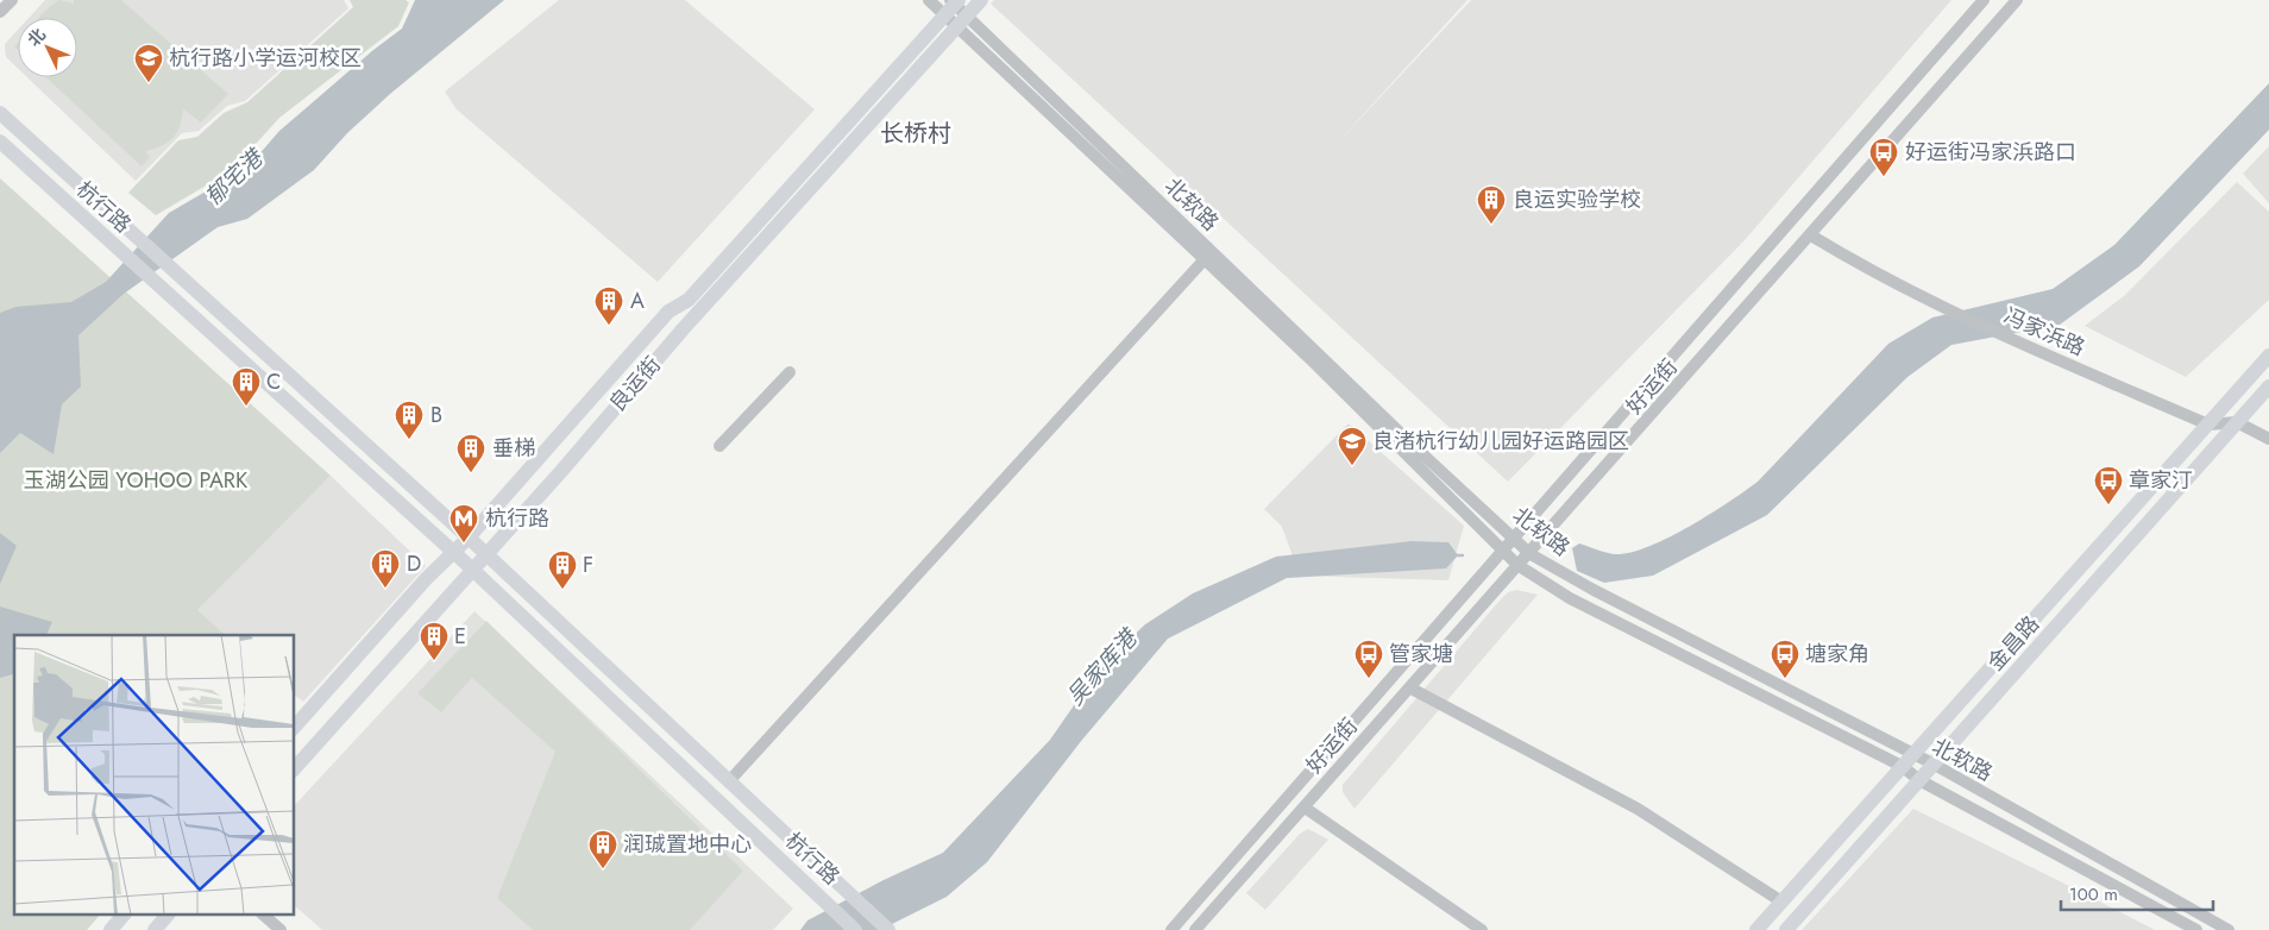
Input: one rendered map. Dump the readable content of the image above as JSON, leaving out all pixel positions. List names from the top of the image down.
{
  "streets": {
    "main road": ["杭行路", "良运街", "金昌路"],
    "street": ["北软路", "冯家浜路", "好运街"]
  },
  "crossings": [
    ["北软路", "良运街"],
    ["北软路", "好运街"],
    ["北软路", "金昌路"],
    ["杭行路", "良运街"],
    ["冯家浜路", "好运街"],
    ["冯家浜路", "金昌路"]
  ],
  "districts": ["长桥村"],
  "water": ["郁宅港", "吴家库港"],
  "parks": ["玉湖公园 YOHOO PARK"],
  "places": {
    "school or university": ["杭行路小学运河校区", "良渚杭行幼儿园好运路园区"],
    "bus stop": [
      "好运街冯家浜路口",
      "章家汀",
      "管家塘",
      "塘家角"
    ],
    "building": [
      "良运实验学校",
      "A",
      "C",
      "B",
      "垂梯",
      "D",
      "F",
      "E",
      "润珹置地中心"
    ],
    "metro station": ["杭行路"]
  },
  "scale_bar": "100 m",
  "north": "top left"
}
